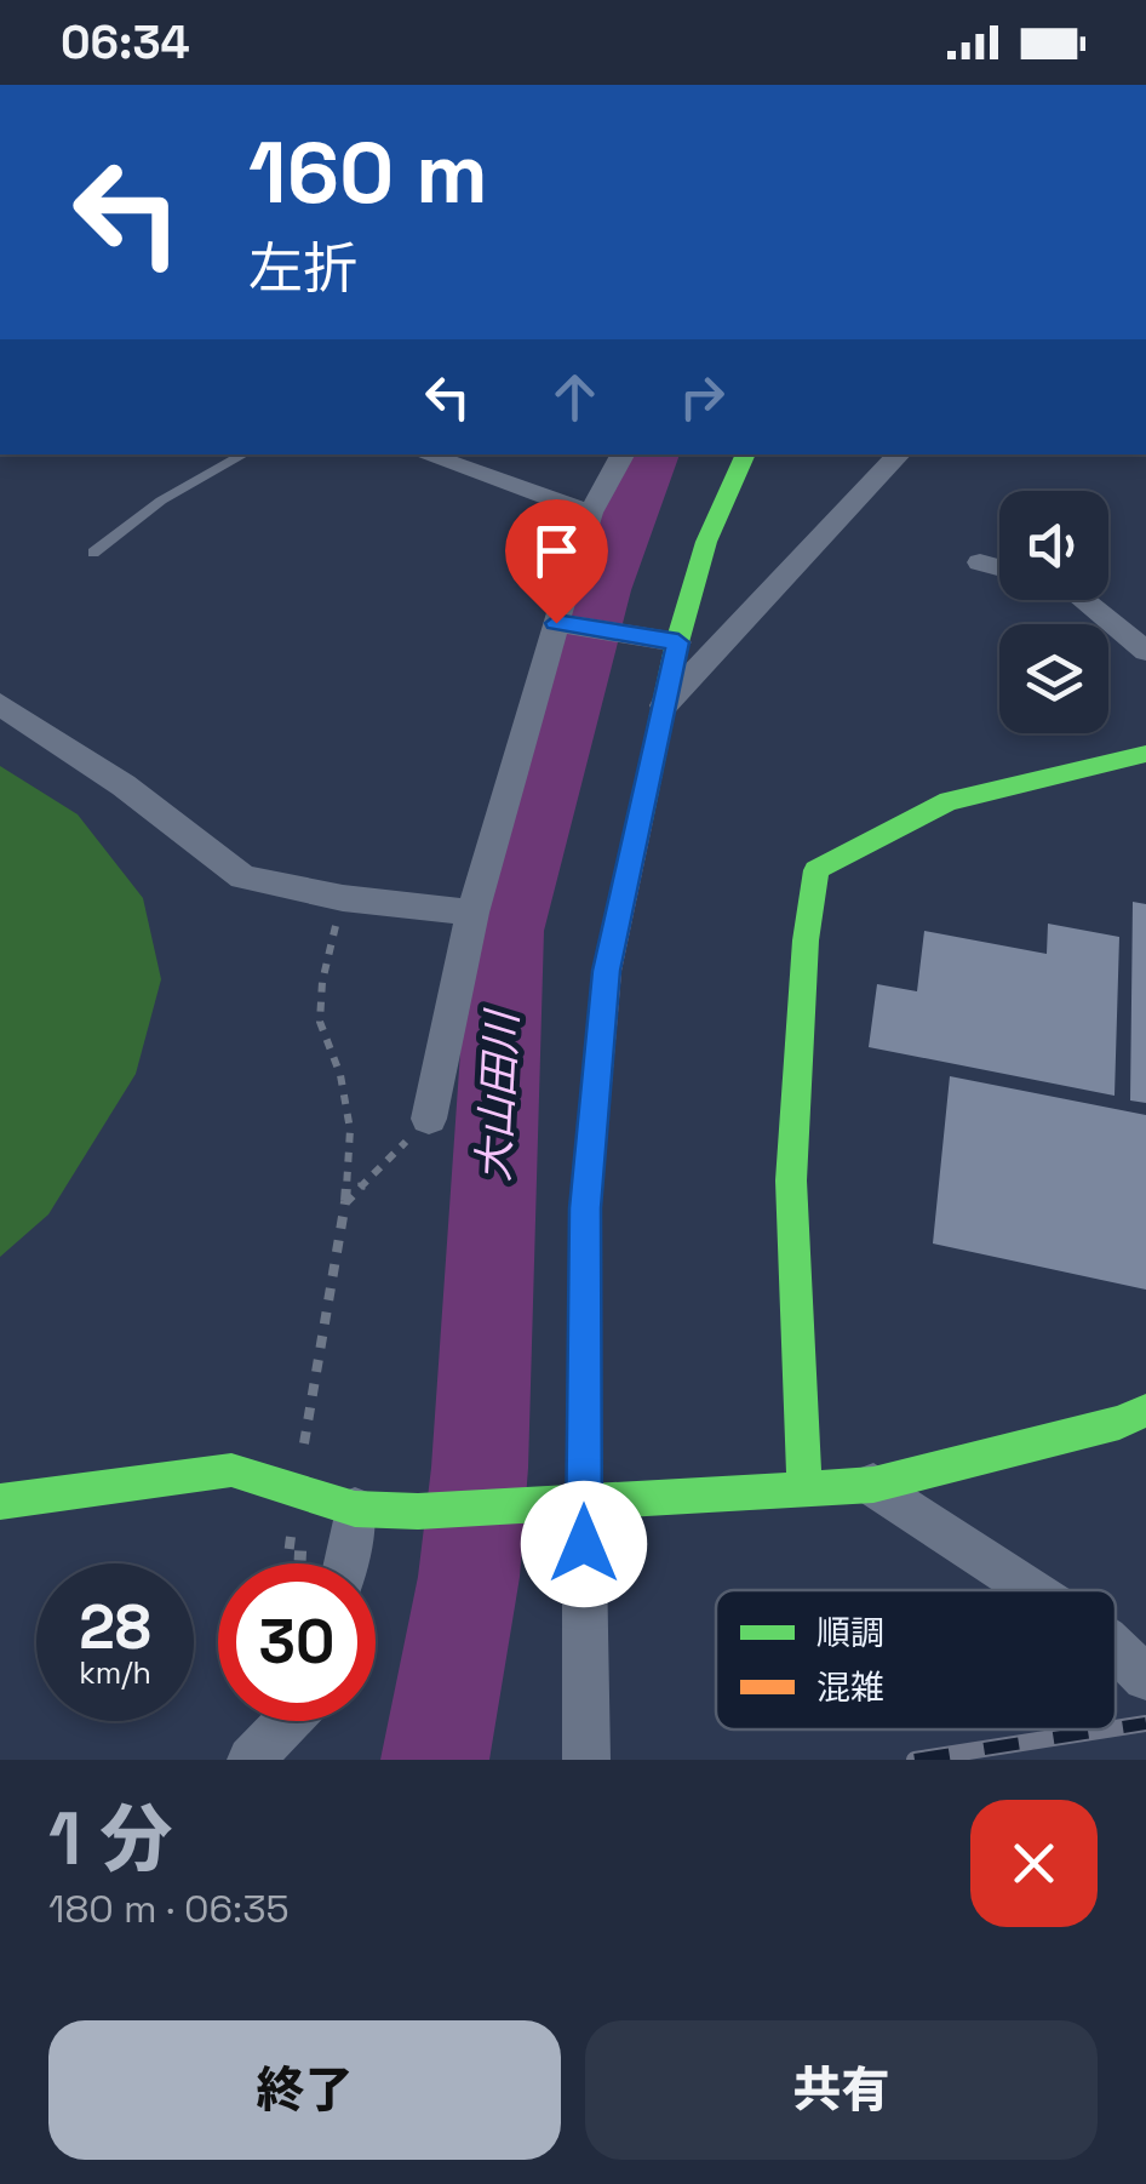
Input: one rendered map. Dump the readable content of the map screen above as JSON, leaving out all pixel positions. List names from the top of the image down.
{
  "water": ["大山田川"],
  "legend": ["順調", "混雑"],
  "page": {
    "status": "06:34",
    "turn": ["160 m", "左折"],
    "speed": "28 km/h",
    "limit": "30",
    "heading": ["1 分", "180 m · 06:35"],
    "buttons": ["終了", "共有"]
  }
}
